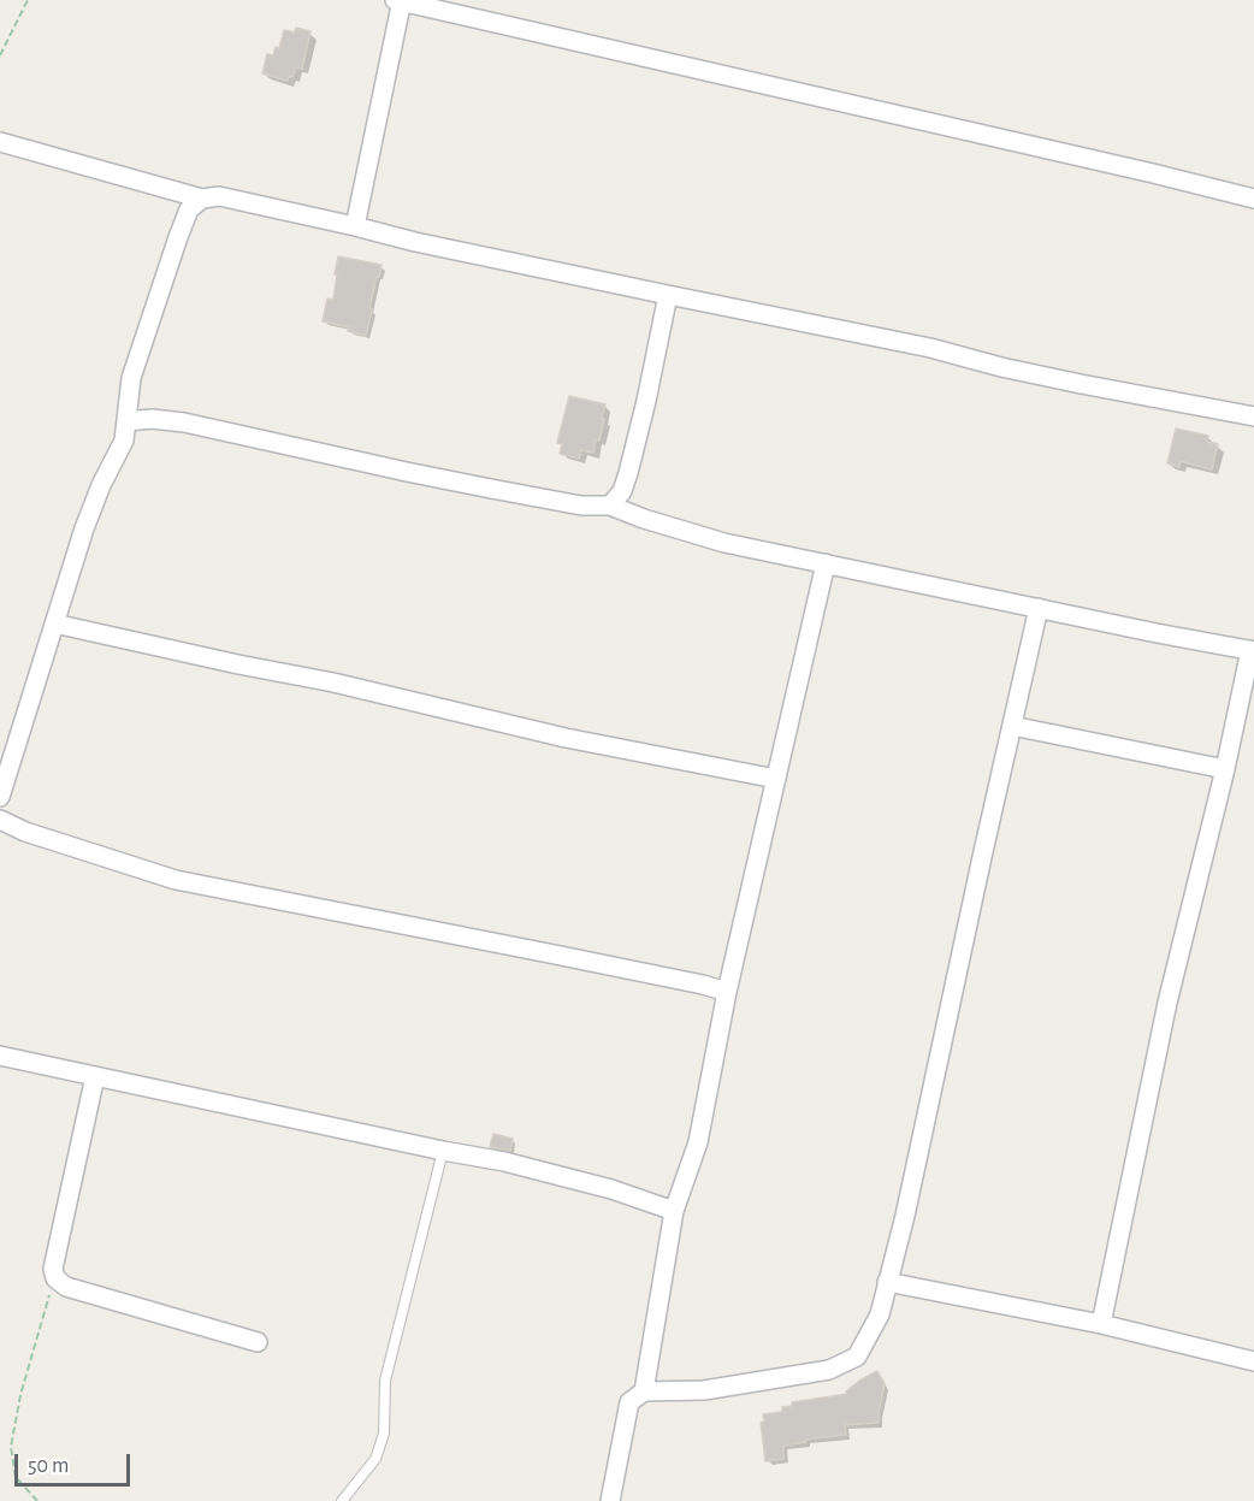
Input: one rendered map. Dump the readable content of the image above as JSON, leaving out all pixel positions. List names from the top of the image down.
{
  "scale_bar": "50 m"
}
